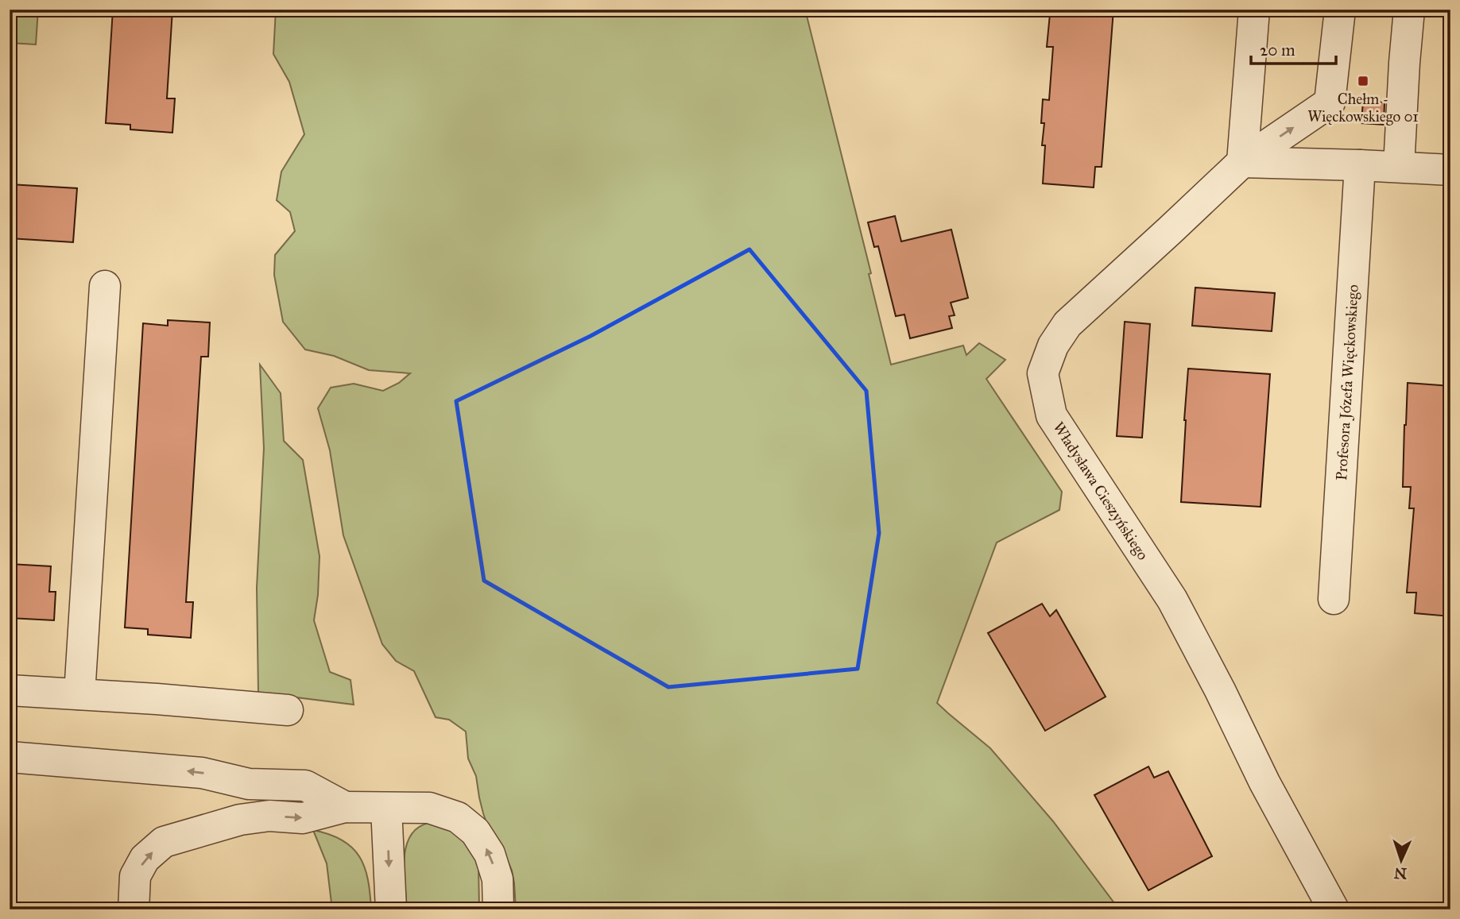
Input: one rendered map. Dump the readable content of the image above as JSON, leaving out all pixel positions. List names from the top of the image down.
{
  "streets": {
    "street": ["Profesora Józefa Więckowskiego", "Władysława Cieszyńskiego"]
  },
  "places": {
    "transit": ["Chełm - Więckowskiego 01"]
  },
  "scale_bar": "20 m",
  "north": "bottom"
}
